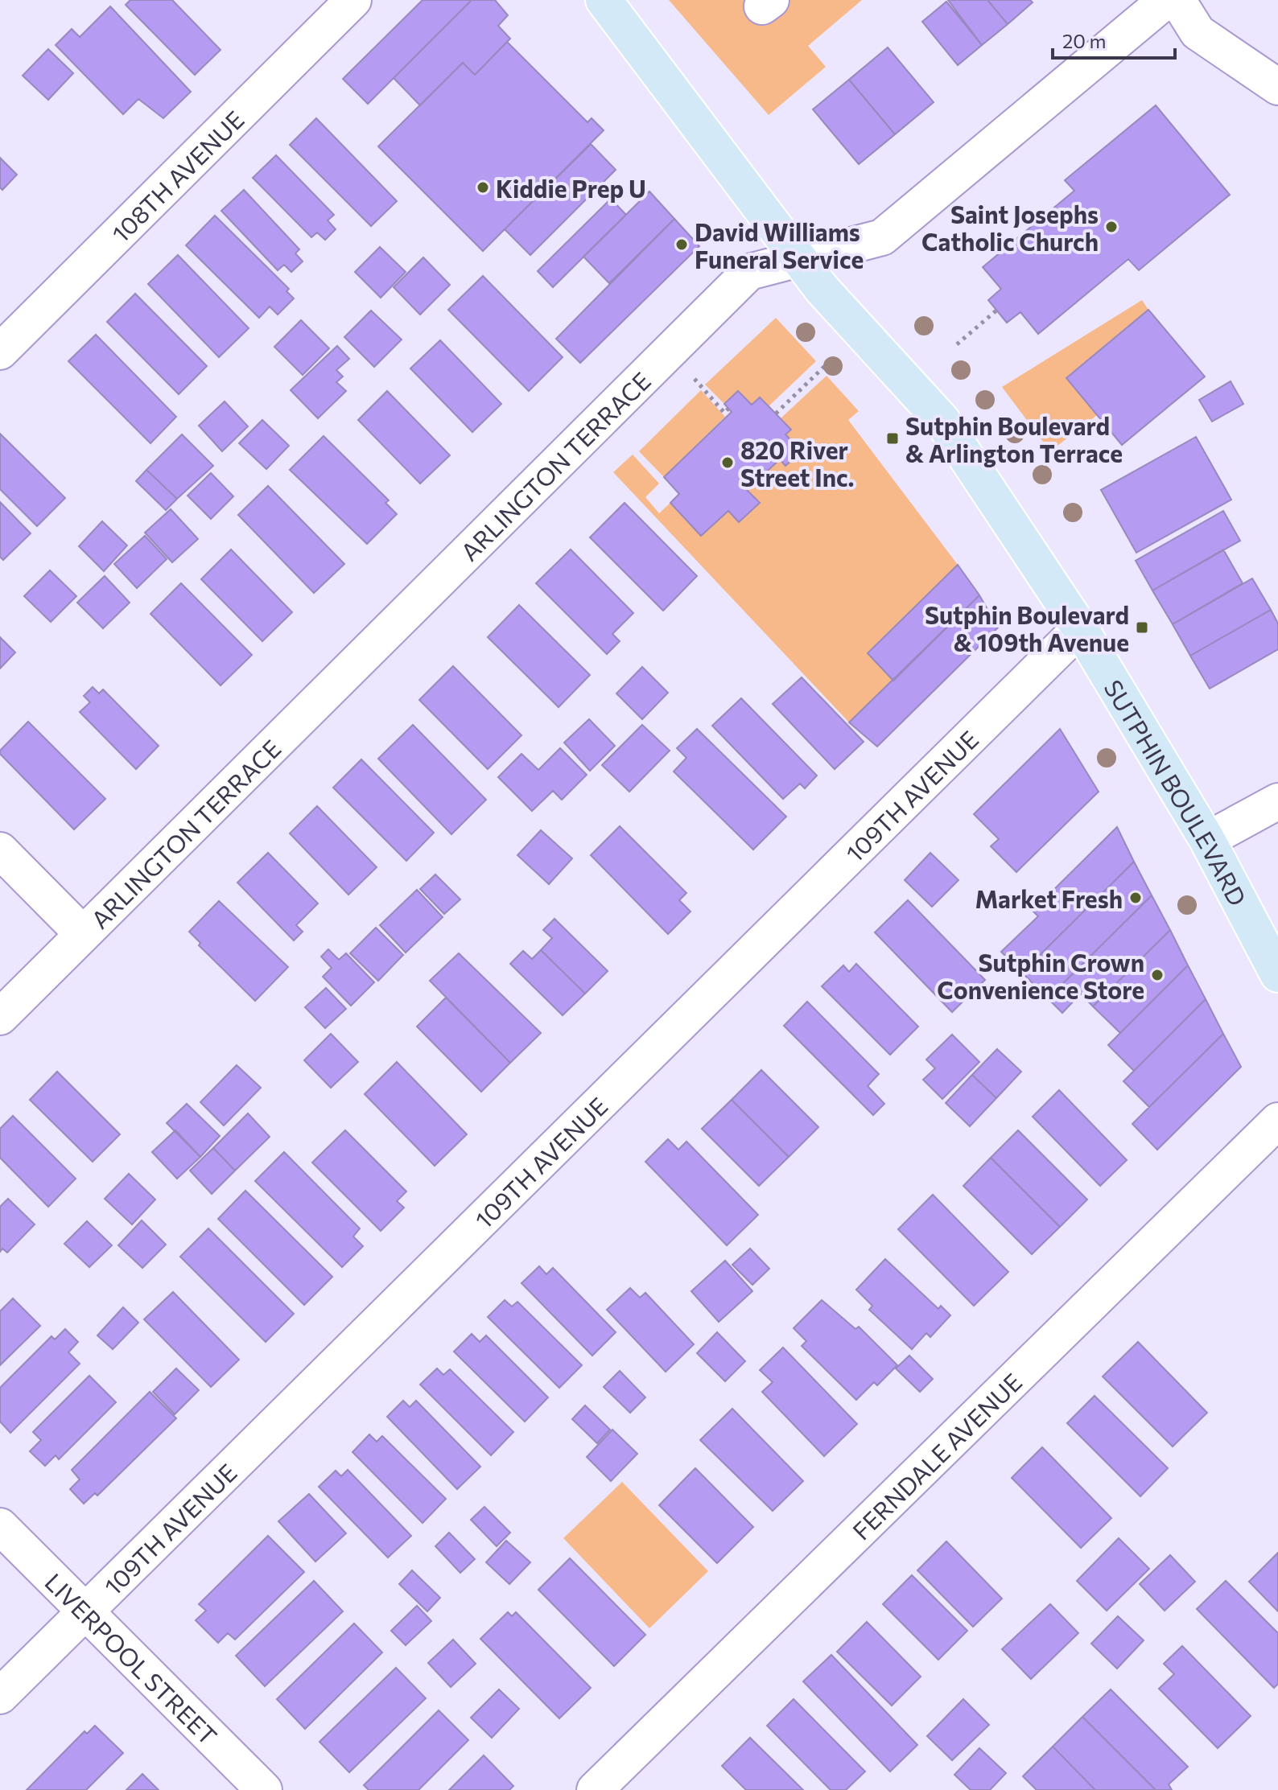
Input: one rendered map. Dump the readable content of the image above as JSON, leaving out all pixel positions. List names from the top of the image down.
{
  "streets": {
    "main road": ["SUTPHIN BOULEVARD"],
    "street": [
      "108TH AVENUE",
      "ARLINGTON TERRACE",
      "109TH AVENUE",
      "FERNDALE AVENUE",
      "LIVERPOOL STREET"
    ]
  },
  "crossings": [
    ["ARLINGTON TERRACE", "SUTPHIN BOULEVARD"],
    ["SUTPHIN BOULEVARD", "109TH AVENUE"],
    ["109TH AVENUE", "LIVERPOOL STREET"]
  ],
  "places": {
    "other": [
      "Kiddie Prep U",
      "Saint Josephs Catholic Church",
      "David Williams Funeral Service",
      "820 River Street Inc.",
      "Market Fresh",
      "Sutphin Crown Convenience Store"
    ],
    "transit": ["Sutphin Boulevard & Arlington Terrace", "Sutphin Boulevard & 109th Avenue"]
  },
  "scale_bar": "20 m"
}
